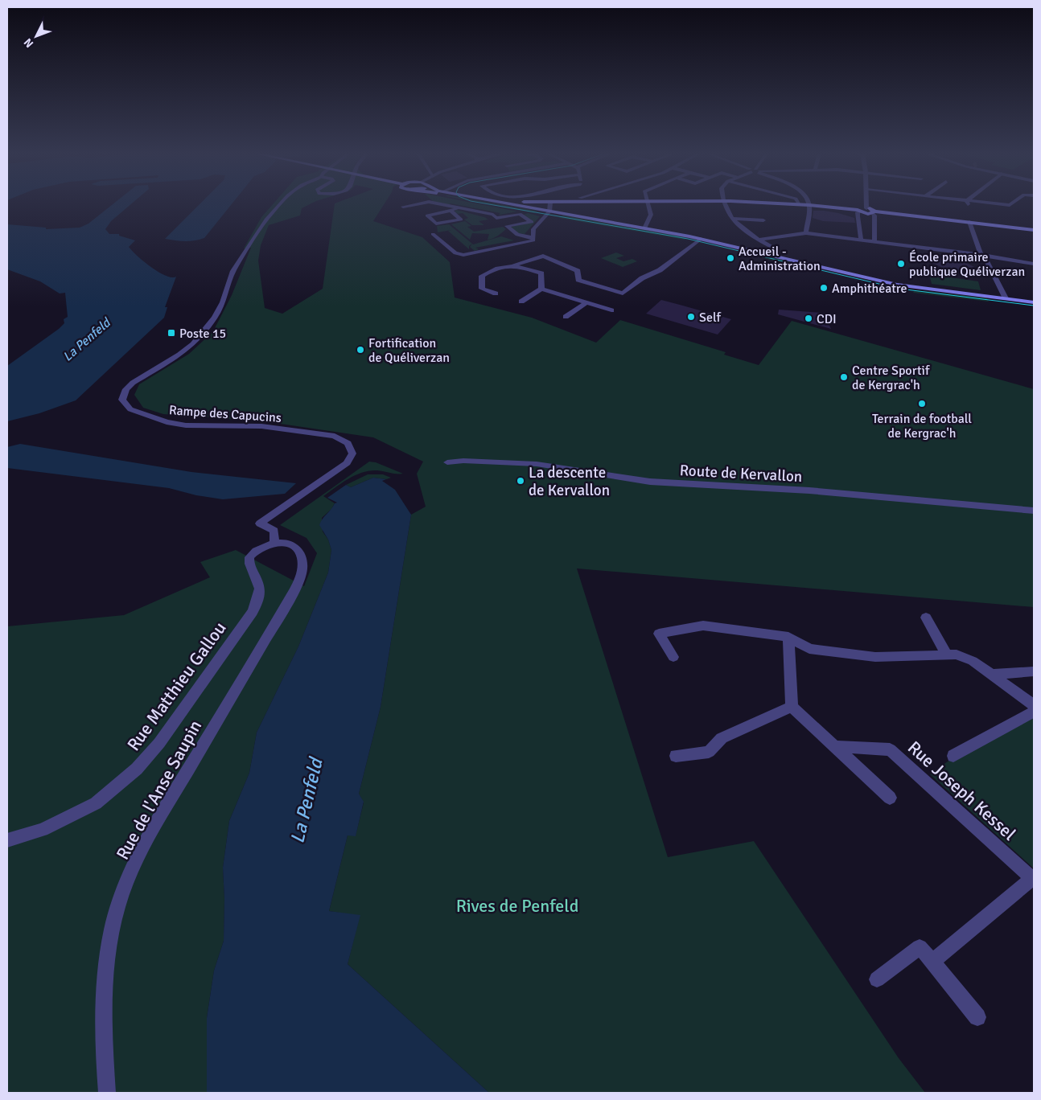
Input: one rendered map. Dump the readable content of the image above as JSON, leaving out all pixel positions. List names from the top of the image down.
{
  "streets": {
    "street": [
      "Rampe des Capucins",
      "Route de Kervallon",
      "Rue Matthieu Gallou",
      "Rue de l'Anse Saupin",
      "Rue Joseph Kessel"
    ]
  },
  "crossings": [
    ["Rampe des Capucins", "Rue Matthieu Gallou"],
    ["Rampe des Capucins", "Rue de l'Anse Saupin"],
    ["Rue Matthieu Gallou", "Rue de l'Anse Saupin"]
  ],
  "water": ["La Penfeld"],
  "parks": ["Rives de Penfeld"],
  "places": {
    "other": [
      "Accueil - Administration",
      "École primaire publique Quéliverzan",
      "Amphithéatre",
      "Self",
      "CDI",
      "Fortification de Quéliverzan",
      "Centre Sportif de Kergrac'h",
      "Terrain de football de Kergrac'h",
      "La descente de Kervallon"
    ],
    "transit": ["Poste 15"]
  },
  "north": "bottom left"
}
